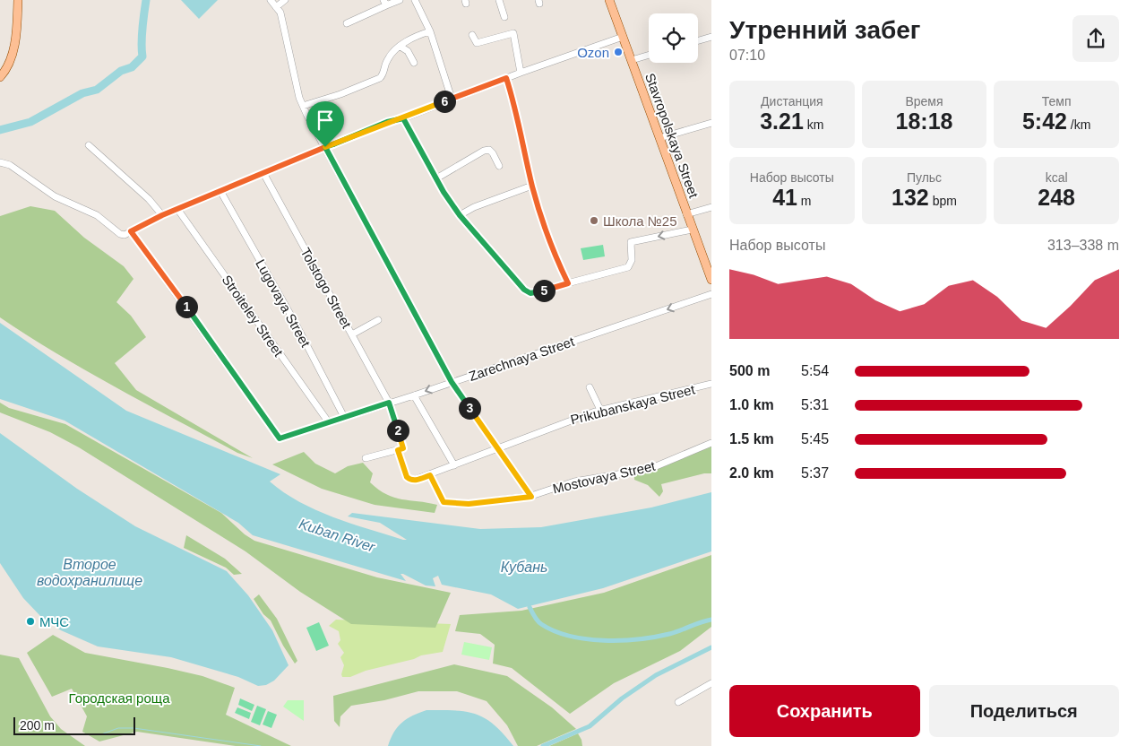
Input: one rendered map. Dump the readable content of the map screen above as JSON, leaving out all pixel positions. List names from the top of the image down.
{
  "streets": {
    "main road": ["Stavropolskaya Street"],
    "street": [
      "Tolstogo Street",
      "Lugovaya Street",
      "Stroiteley Street",
      "Zarechnaya Street",
      "Prikubanskaya Street",
      "Mostovaya Street"
    ]
  },
  "crossings": [
    ["Tolstogo Street", "Zarechnaya Street"],
    ["Tolstogo Street", "Prikubanskaya Street"],
    ["Lugovaya Street", "Zarechnaya Street"],
    ["Stroiteley Street", "Zarechnaya Street"],
    ["Prikubanskaya Street", "Mostovaya Street"]
  ],
  "one_way": ["Zarechnaya Street"],
  "water": ["Kuban River", "Второе водохранилище", "Кубань"],
  "parks": ["Городская роща"],
  "places": ["Ozon", "Школа №25", "МЧС"],
  "scale_bar": "200 m",
  "page": {
    "heading": ["Утренний забег", "07:10"],
    "stats": [
      ["Дистанция", "3.21 km"],
      ["Время", "18:18"],
      ["Темп", "5:42 /km"],
      ["Набор высоты", "41 m"],
      ["Пульс", "132 bpm"],
      ["kcal", "248"]
    ],
    "pins": [
      "6",
      "5",
      "1",
      "3",
      "2"
    ],
    "chart": ["Набор высоты", "313–338 m"],
    "list": [
      {
        "name": "500 m",
        "note": "5:54"
      },
      {
        "name": "1.0 km",
        "note": "5:31"
      },
      {
        "name": "1.5 km",
        "note": "5:45"
      },
      {
        "name": "2.0 km",
        "note": "5:37"
      }
    ],
    "buttons": ["Сохранить", "Поделиться"],
    "scale": "200 m"
  }
}
